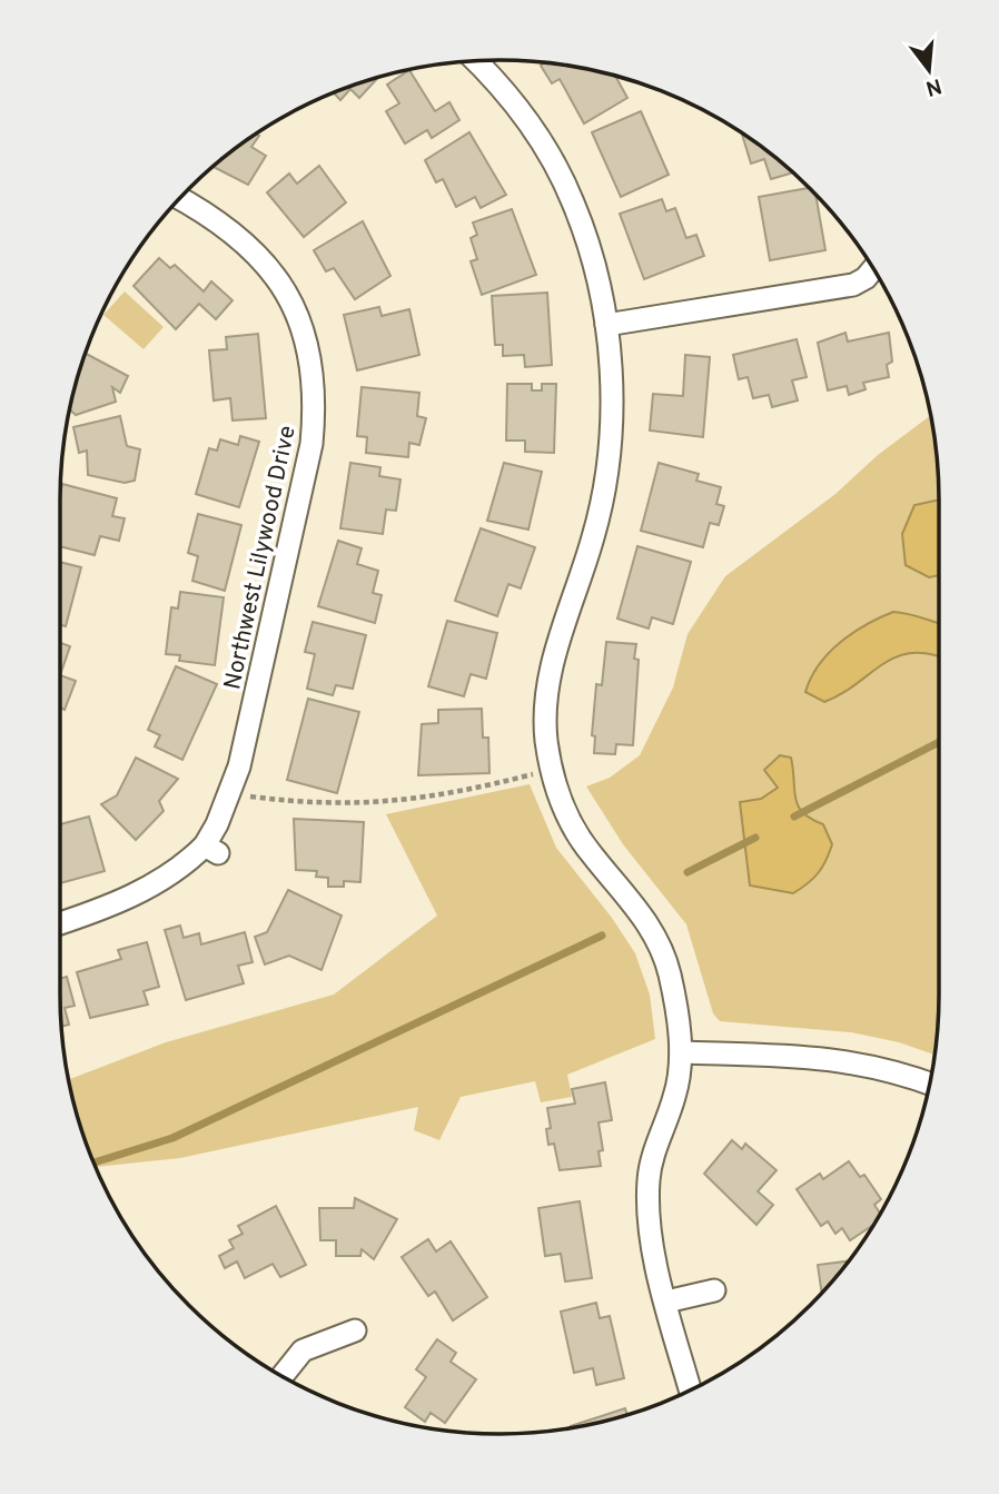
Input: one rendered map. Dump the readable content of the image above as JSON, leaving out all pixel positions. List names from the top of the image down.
{
  "streets": {
    "street": ["Northwest Lilywood Drive"]
  },
  "north": "bottom"
}
